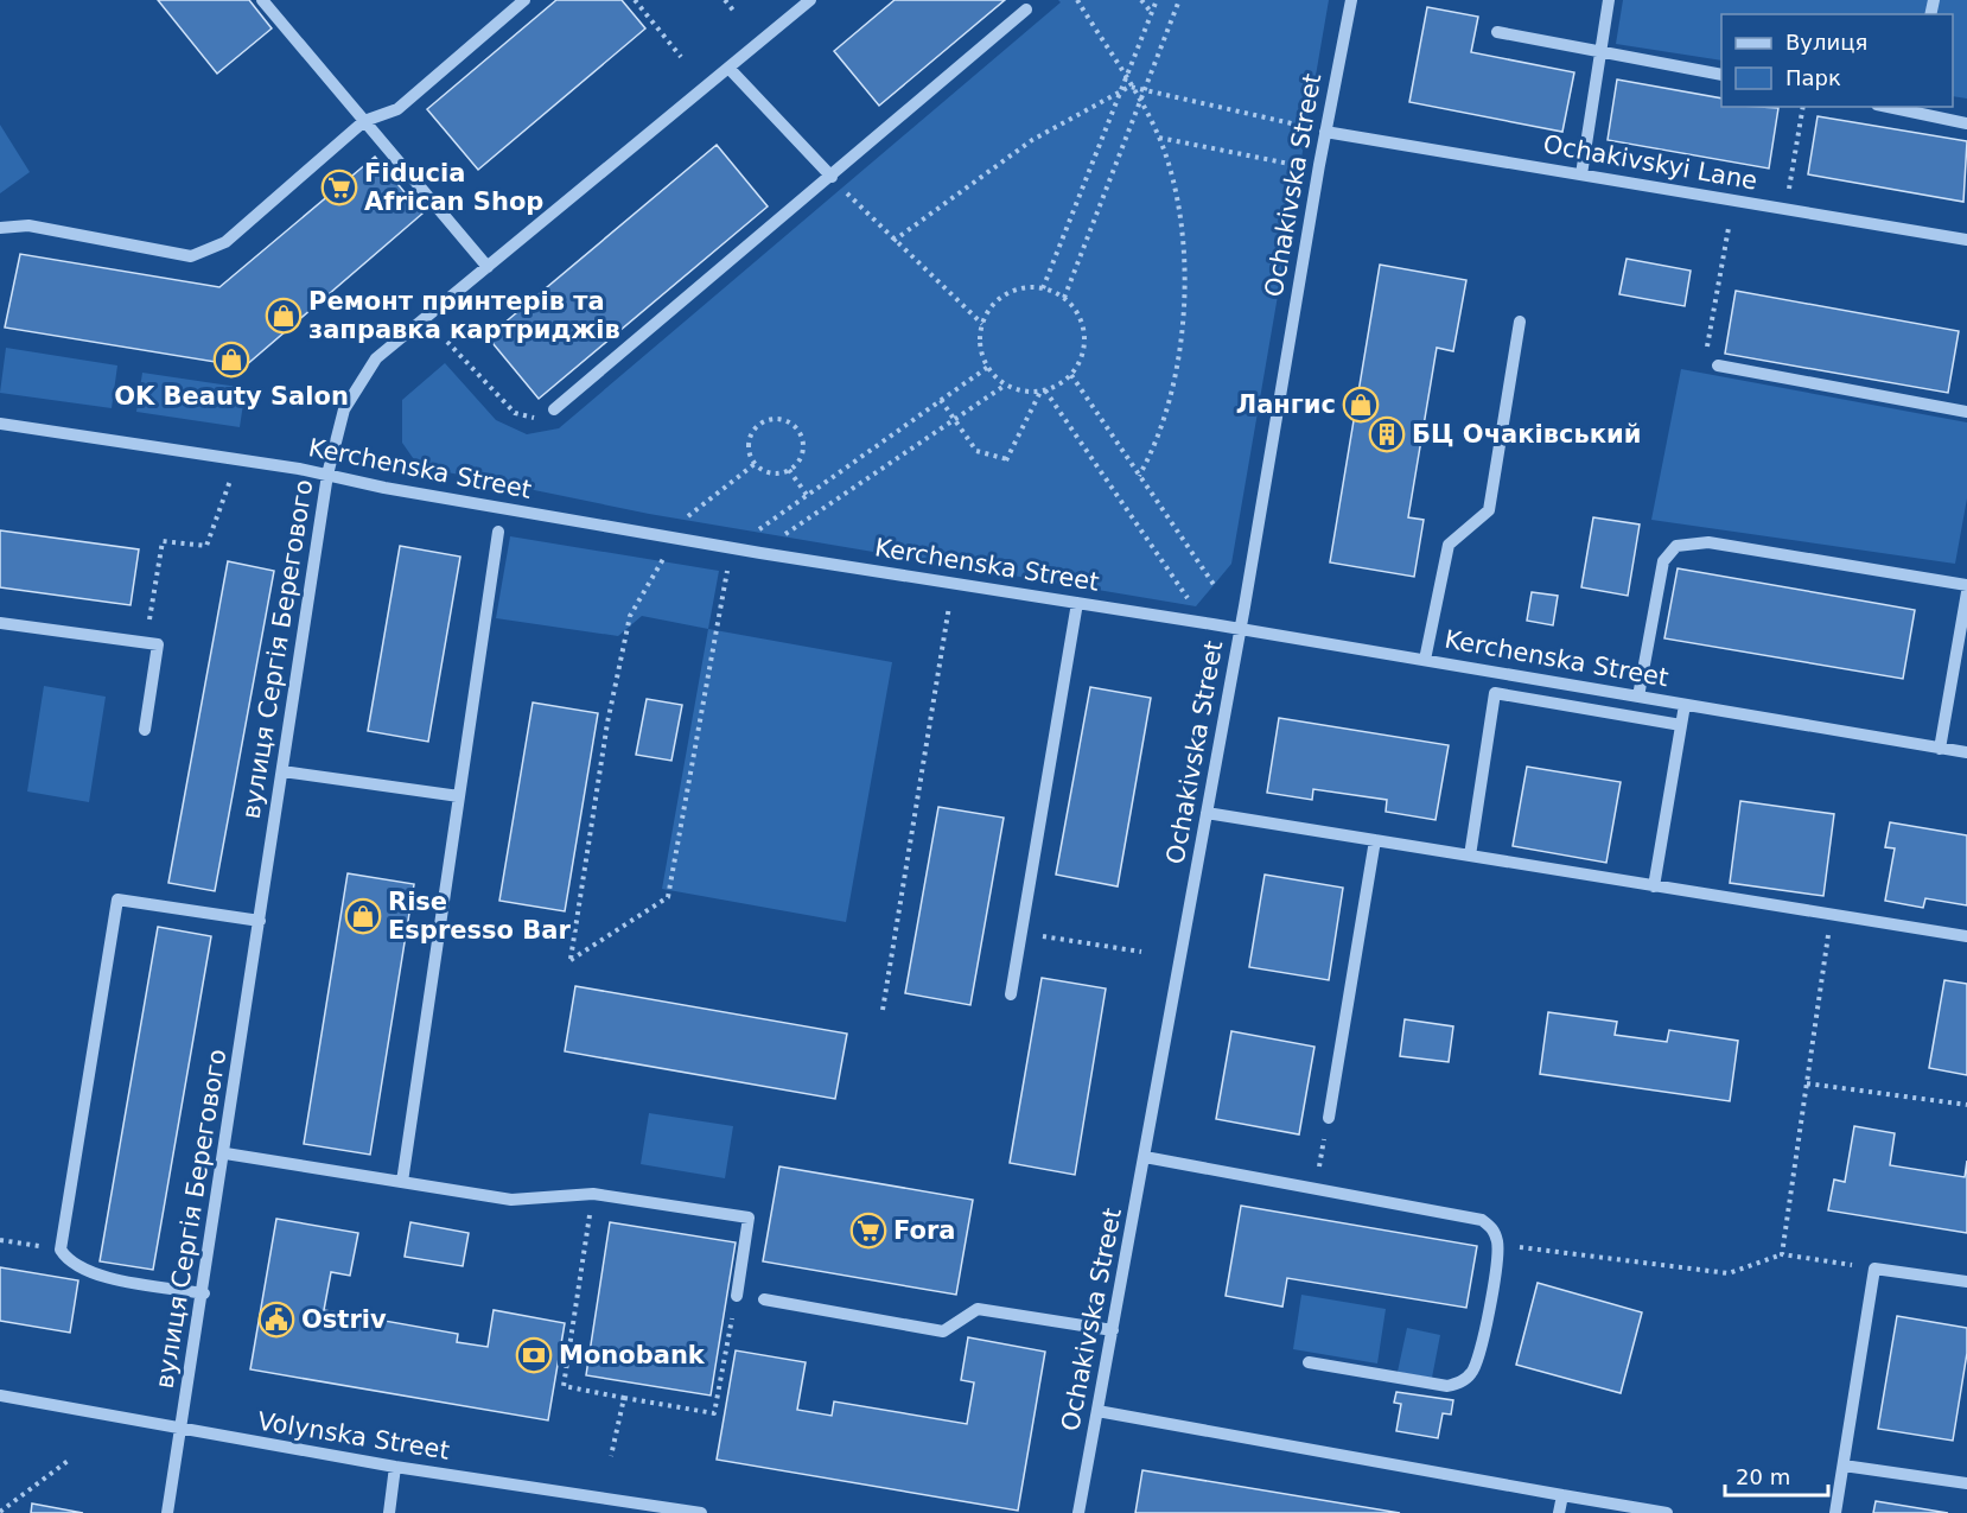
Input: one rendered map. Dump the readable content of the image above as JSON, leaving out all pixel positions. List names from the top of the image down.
{
  "streets": {
    "street": [
      "Ochakivskyi Lane",
      "Ochakivska Street",
      "Kerchenska Street",
      "вулиця Сергія Берегового",
      "Volynska Street"
    ]
  },
  "crossings": [
    ["Ochakivskyi Lane", "Ochakivska Street"],
    ["Ochakivska Street", "Kerchenska Street"],
    ["Kerchenska Street", "вулиця Сергія Берегового"],
    ["вулиця Сергія Берегового", "Volynska Street"]
  ],
  "places": {
    "supermarket": ["Fiducia African Shop", "Fora"],
    "shop": [
      "Ремонт принтерів та заправка картриджів",
      "OK Beauty Salon",
      "Лангис",
      "Rise Espresso Bar"
    ],
    "building": ["БЦ Очаківський"],
    "public building": ["Ostriv"],
    "bank": ["Monobank"]
  },
  "legend": ["Вулиця", "Парк"],
  "scale_bar": "20 m"
}
